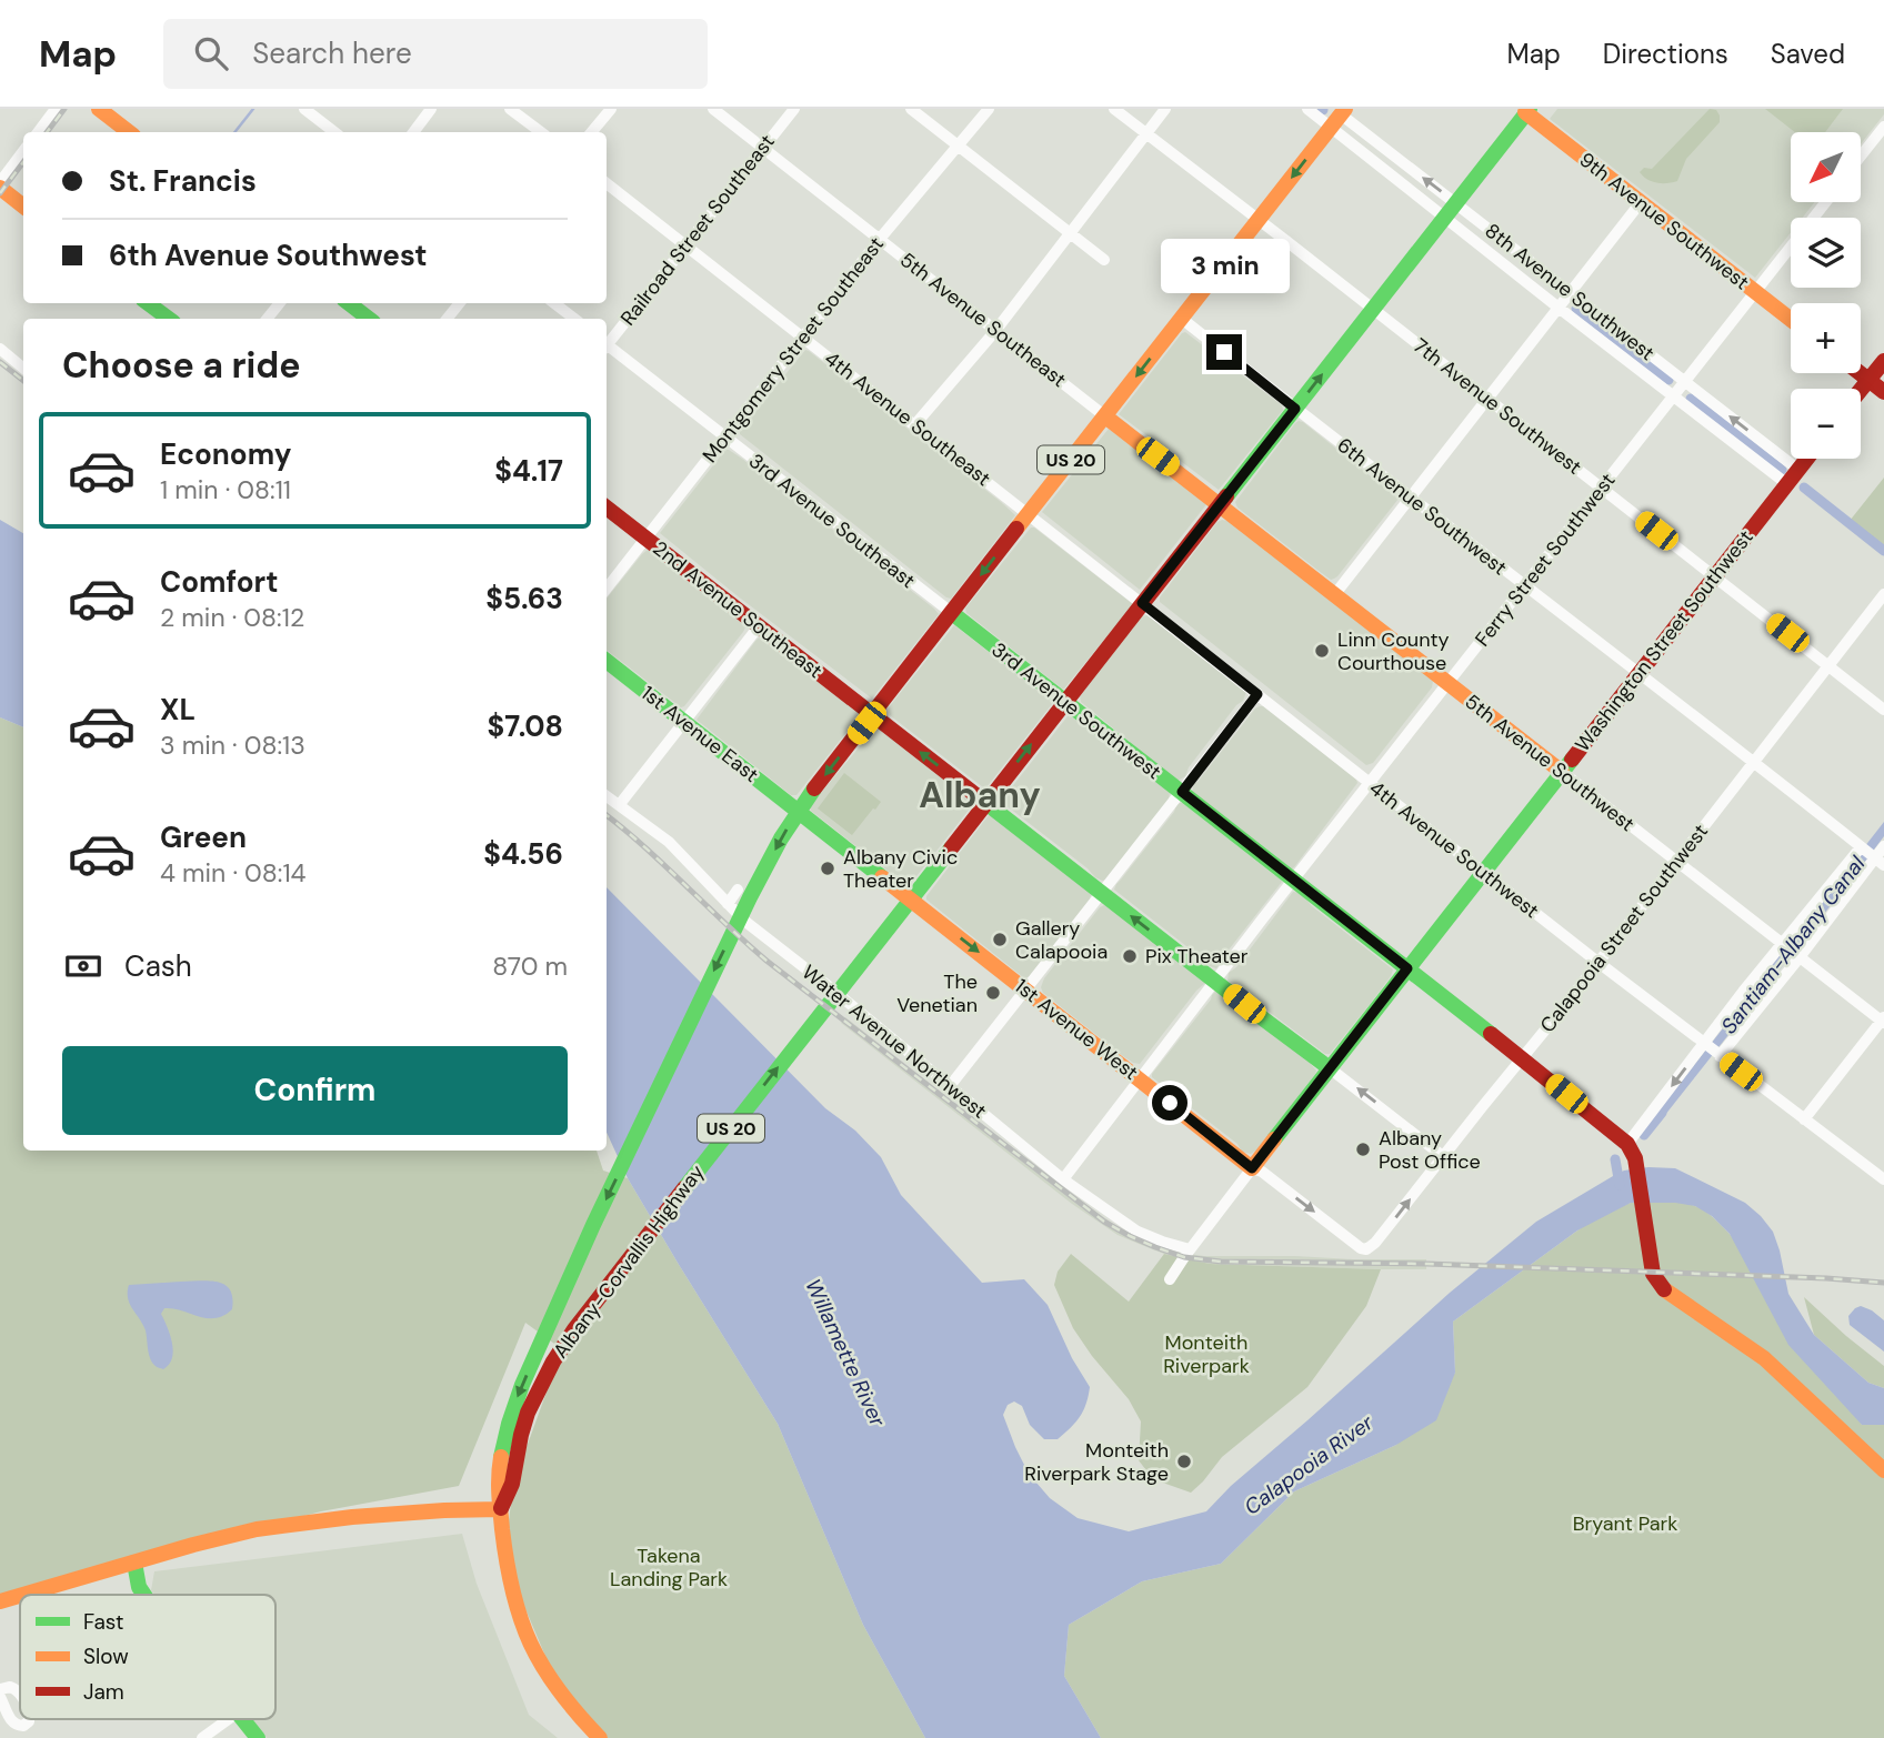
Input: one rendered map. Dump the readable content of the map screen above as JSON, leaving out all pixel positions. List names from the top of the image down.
{
  "streets": {
    "main road": [
      "9th Avenue Southwest",
      "US 20",
      "2nd Avenue Southeast",
      "Washington Street Southwest",
      "3rd Avenue Southwest",
      "1st Avenue East",
      "5th Avenue Southwest",
      "1st Avenue West",
      "Albany-Corvallis Highway"
    ],
    "street": [
      "Railroad Street Southeast",
      "8th Avenue Southwest",
      "5th Avenue Southeast",
      "Montgomery Street Southeast",
      "7th Avenue Southwest",
      "4th Avenue Southeast",
      "6th Avenue Southwest",
      "3rd Avenue Southeast",
      "Ferry Street Southwest",
      "4th Avenue Southwest",
      "Calapooia Street Southwest",
      "Water Avenue Northwest"
    ]
  },
  "crossings": [
    ["9th Avenue Southwest", "US 20"],
    ["9th Avenue Southwest", "Ferry Street Southwest"],
    ["Railroad Street Southeast", "5th Avenue Southeast"],
    ["Railroad Street Southeast", "4th Avenue Southeast"],
    ["8th Avenue Southwest", "US 20"],
    ["8th Avenue Southwest", "Ferry Street Southwest"],
    ["8th Avenue Southwest", "Washington Street Southwest"],
    ["5th Avenue Southeast", "Montgomery Street Southeast"],
    ["5th Avenue Southeast", "US 20"],
    ["5th Avenue Southeast", "5th Avenue Southwest"],
    ["Montgomery Street Southeast", "4th Avenue Southeast"],
    ["Montgomery Street Southeast", "3rd Avenue Southeast"],
    ["Montgomery Street Southeast", "2nd Avenue Southeast"],
    ["7th Avenue Southwest", "US 20"],
    ["7th Avenue Southwest", "Ferry Street Southwest"],
    ["7th Avenue Southwest", "Washington Street Southwest"],
    ["7th Avenue Southwest", "Calapooia Street Southwest"],
    ["4th Avenue Southeast", "US 20"],
    ["4th Avenue Southeast", "4th Avenue Southwest"],
    ["US 20", "6th Avenue Southwest"],
    ["US 20", "3rd Avenue Southeast"],
    ["US 20", "2nd Avenue Southeast"],
    ["US 20", "3rd Avenue Southwest"],
    ["US 20", "1st Avenue East"],
    ["US 20", "5th Avenue Southwest"],
    ["US 20", "4th Avenue Southwest"],
    ["US 20", "1st Avenue West"],
    ["US 20", "Albany-Corvallis Highway"],
    ["6th Avenue Southwest", "Ferry Street Southwest"],
    ["6th Avenue Southwest", "Washington Street Southwest"],
    ["6th Avenue Southwest", "Calapooia Street Southwest"],
    ["3rd Avenue Southeast", "3rd Avenue Southwest"],
    ["Ferry Street Southwest", "2nd Avenue Southeast"],
    ["Ferry Street Southwest", "3rd Avenue Southwest"],
    ["Ferry Street Southwest", "5th Avenue Southwest"],
    ["Ferry Street Southwest", "4th Avenue Southwest"],
    ["Ferry Street Southwest", "1st Avenue West"],
    ["Ferry Street Southwest", "Water Avenue Northwest"],
    ["2nd Avenue Southeast", "Washington Street Southwest"],
    ["Washington Street Southwest", "3rd Avenue Southwest"],
    ["Washington Street Southwest", "5th Avenue Southwest"],
    ["Washington Street Southwest", "4th Avenue Southwest"],
    ["Washington Street Southwest", "1st Avenue West"],
    ["3rd Avenue Southwest", "Calapooia Street Southwest"],
    ["1st Avenue East", "1st Avenue West"],
    ["1st Avenue East", "Albany-Corvallis Highway"],
    ["5th Avenue Southwest", "Calapooia Street Southwest"],
    ["4th Avenue Southwest", "Calapooia Street Southwest"],
    ["Calapooia Street Southwest", "1st Avenue West"],
    ["1st Avenue West", "Albany-Corvallis Highway"]
  ],
  "one_way": ["1st Avenue West"],
  "districts": ["Albany"],
  "water": ["Santiam-Albany Canal", "Willamette River", "Calapooia River"],
  "parks": ["Monteith Riverpark", "Bryant Park", "Takena Landing Park"],
  "places": [
    "Linn County Courthouse",
    "Albany Civic Theater",
    "Gallery Calapooia",
    "Pix Theater",
    "The Venetian",
    "Albany Post Office",
    "Monteith Riverpark Stage"
  ],
  "legend": ["Fast", "Slow", "Jam"],
  "north": "bottom left",
  "page": {
    "header": "Map",
    "search": "Search here",
    "nav": ["Map", "Directions", "Saved"],
    "map_buttons": ["+", "−"],
    "banner": ["St. Francis", "6th Avenue Southwest"],
    "bubble": "3 min",
    "heading": "Choose a ride",
    "list": [
      {
        "name": "Economy",
        "note": "1 min · 08:11",
        "value": "$4.17"
      },
      {
        "name": "Comfort",
        "note": "2 min · 08:12",
        "value": "$5.63"
      },
      {
        "name": "XL",
        "note": "3 min · 08:13",
        "value": "$7.08"
      },
      {
        "name": "Green",
        "note": "4 min · 08:14",
        "value": "$4.56"
      }
    ],
    "pay": ["Cash", "870 m"],
    "buttons": "Confirm"
  }
}
